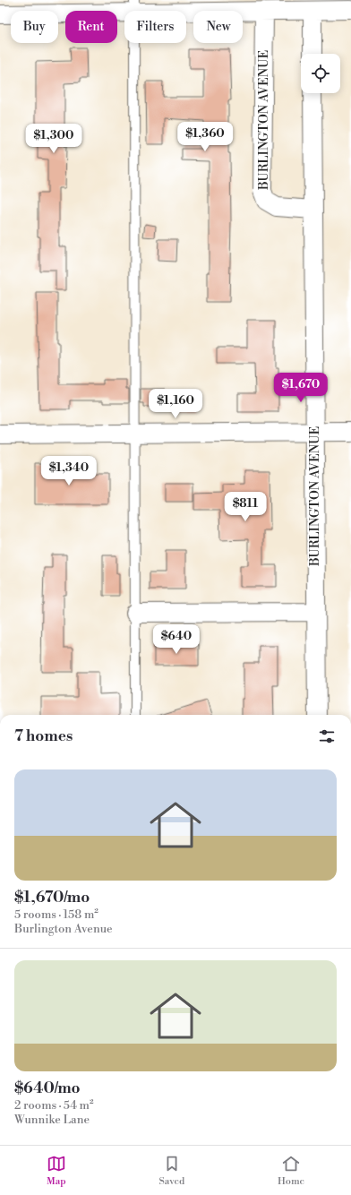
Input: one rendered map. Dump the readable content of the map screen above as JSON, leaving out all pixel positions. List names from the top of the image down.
{
  "streets": {
    "street": ["BURLINGTON AVENUE"]
  },
  "page": {
    "chip": [
      "Buy",
      "Rent",
      "Filters",
      "New"
    ],
    "price": [
      "$1,360",
      "$1,300",
      "$1,670",
      "$1,160",
      "$1,340",
      "$811",
      "$640"
    ],
    "heading": "7 homes",
    "list": [
      {
        "name": "$1,670/mo",
        "note": "5 rooms · 158 m² · Burlington Avenue"
      },
      {
        "name": "$640/mo",
        "note": "2 rooms · 54 m² · Wunnike Lane"
      }
    ],
    "tabs": ["Map", "Saved", "Home"]
  }
}
